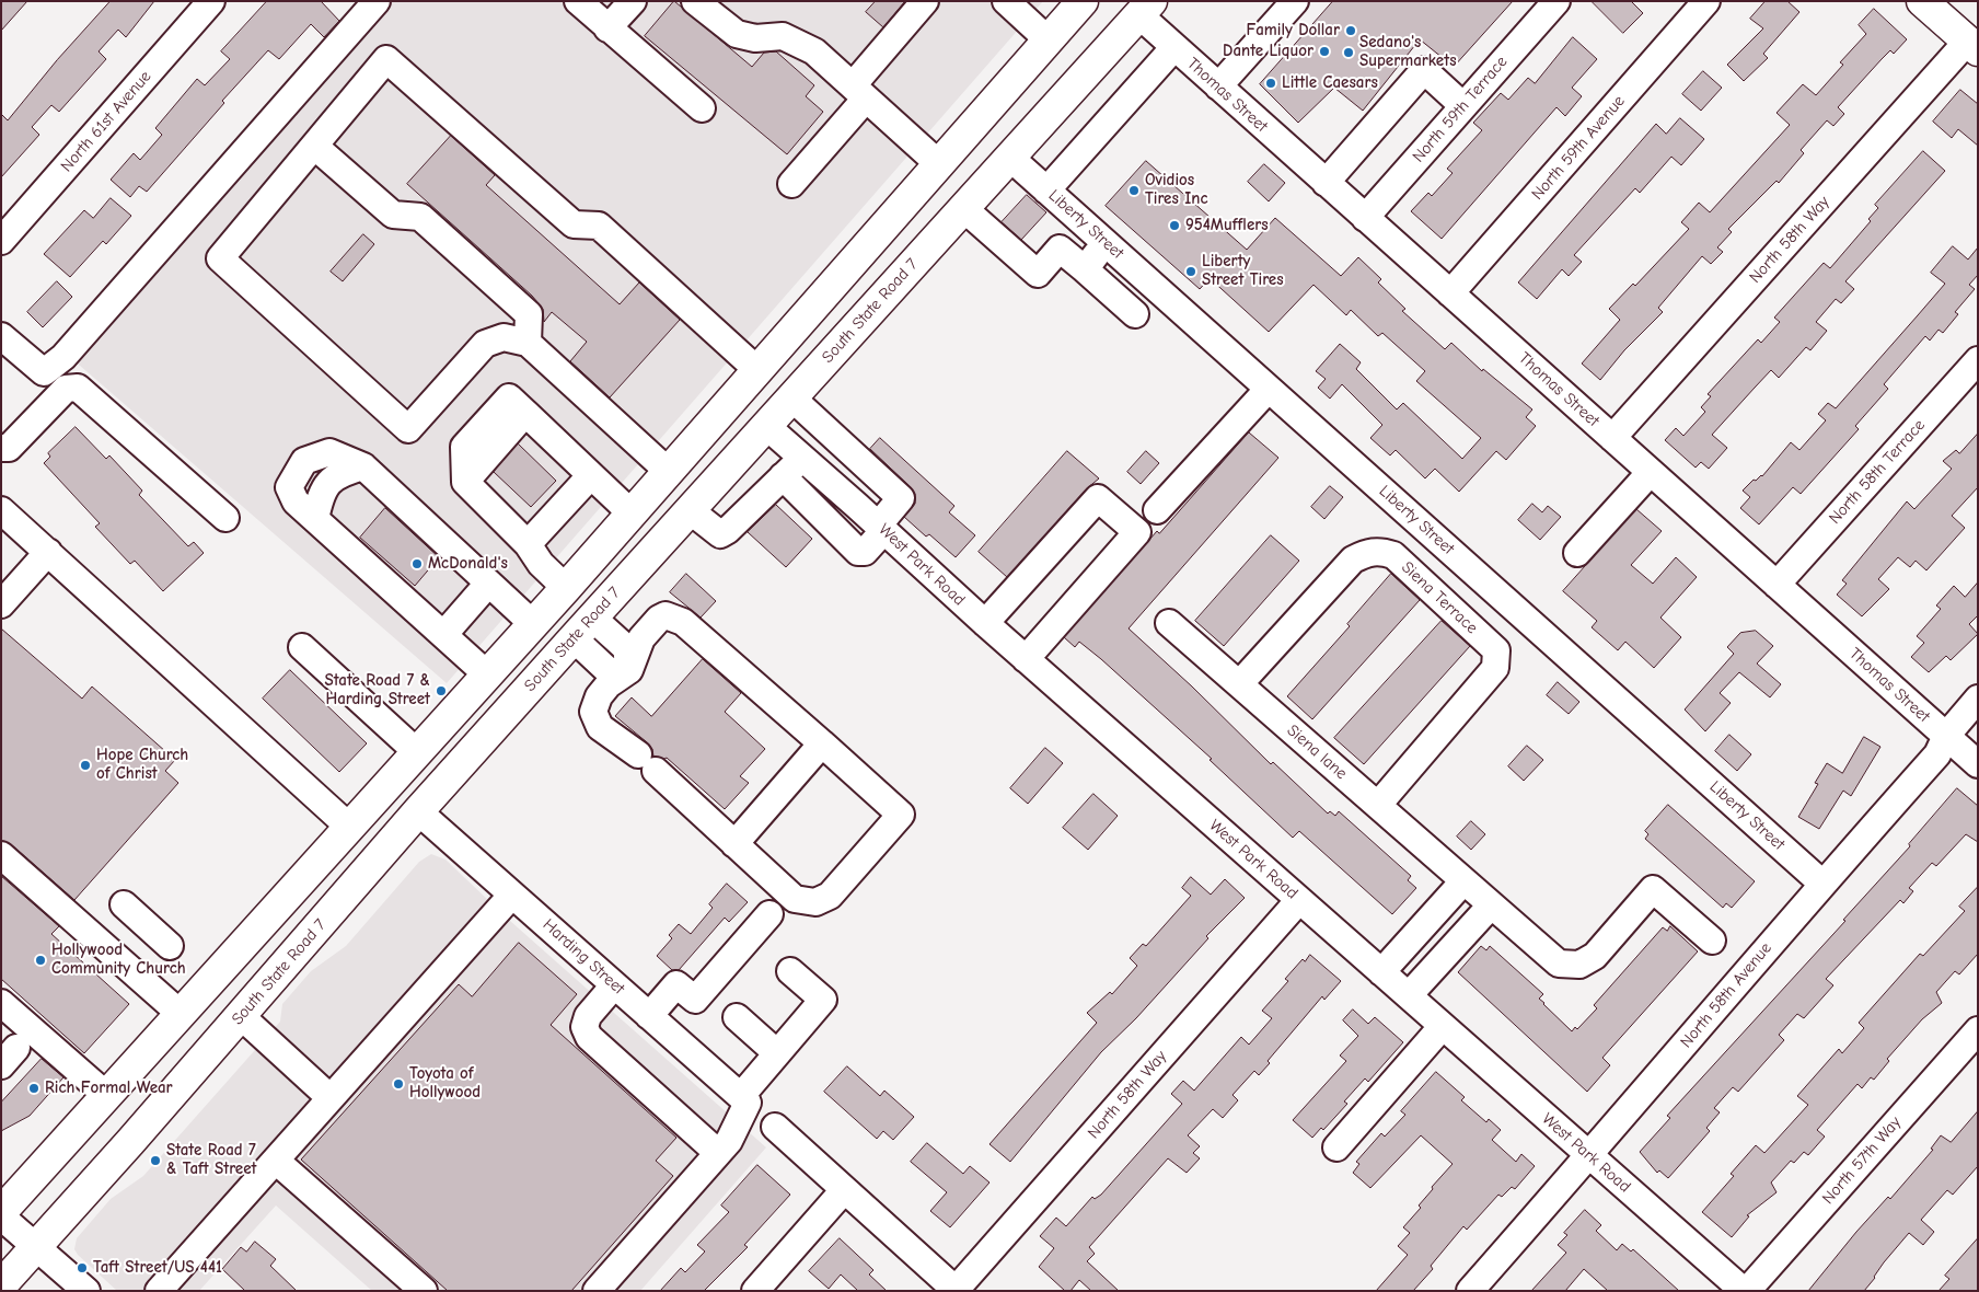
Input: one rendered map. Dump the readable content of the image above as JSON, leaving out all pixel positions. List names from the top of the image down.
{
  "streets": {
    "main road": ["South State Road 7"],
    "street": [
      "Thomas Street",
      "North 59th Terrace",
      "North 61st Avenue",
      "North 59th Avenue",
      "Liberty Street",
      "North 58th Way",
      "North 58th Terrace",
      "West Park Road",
      "Siena Terrace",
      "Siena lane",
      "Harding Street",
      "North 58th Avenue",
      "North 57th Way"
    ]
  },
  "crossings": [
    ["Thomas Street", "North 59th Terrace"],
    ["Thomas Street", "North 59th Avenue"],
    ["Thomas Street", "North 58th Way"],
    ["Thomas Street", "South State Road 7"],
    ["Thomas Street", "North 58th Terrace"],
    ["Thomas Street", "North 58th Avenue"],
    ["Liberty Street", "South State Road 7"],
    ["Liberty Street", "North 58th Avenue"],
    ["North 58th Way", "West Park Road"],
    ["South State Road 7", "West Park Road"],
    ["South State Road 7", "Harding Street"],
    ["West Park Road", "North 58th Avenue"],
    ["West Park Road", "North 57th Way"],
    ["Siena Terrace", "Siena lane"]
  ],
  "places": [
    "Family Dollar",
    "Dante Liquor",
    "Sedano's Supermarkets",
    "Little Caesars",
    "Ovidios Tires Inc",
    "954Mufflers",
    "Liberty Street Tires",
    "McDonald's",
    "State Road 7 & Harding Street",
    "Hope Church of Christ",
    "Hollywood Community Church",
    "Toyota of Hollywood",
    "Rich Formal Wear",
    "State Road 7 & Taft Street",
    "Taft Street/US 441"
  ]
}
